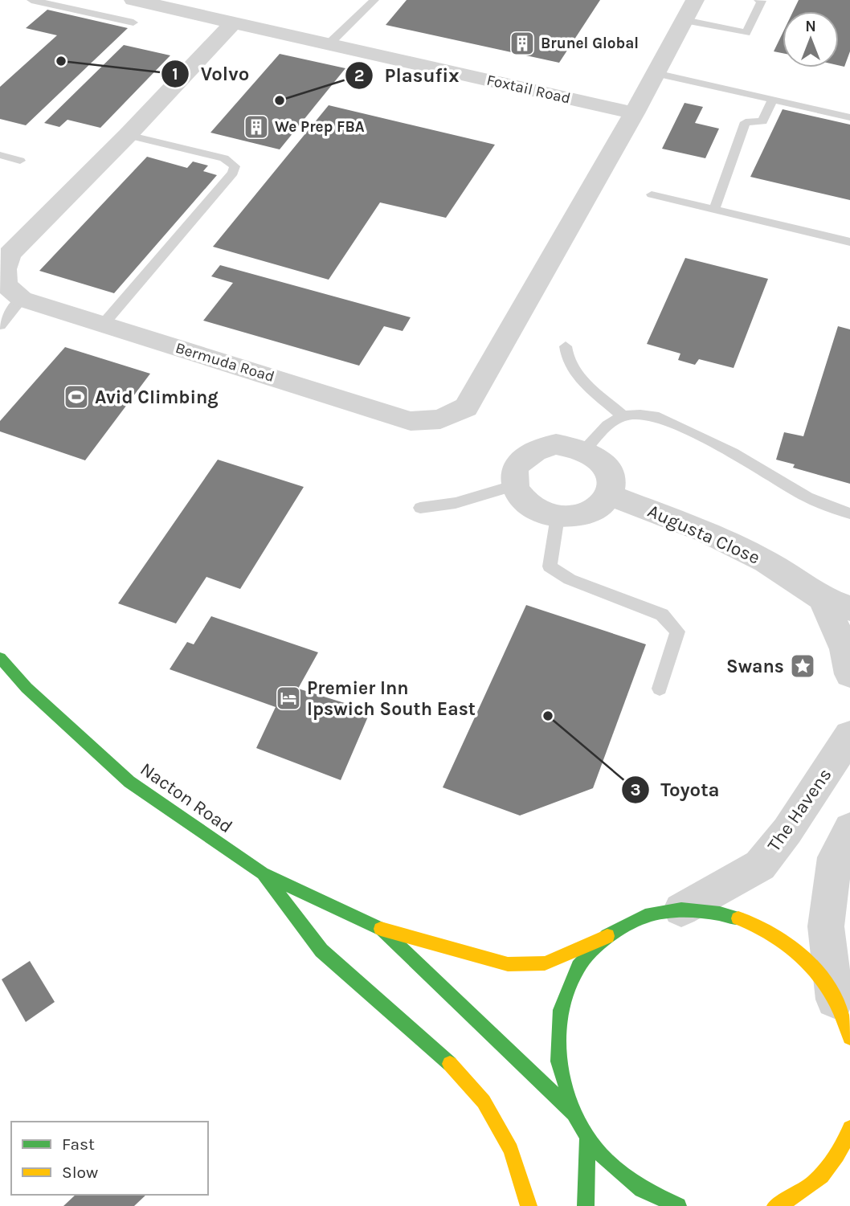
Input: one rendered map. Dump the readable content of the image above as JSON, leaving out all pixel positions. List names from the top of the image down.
{
  "streets": {
    "main road": ["Nacton Road"],
    "street": [
      "Foxtail Road",
      "Bermuda Road",
      "Augusta Close",
      "The Havens"
    ]
  },
  "crossings": [
    ["Foxtail Road", "Bermuda Road"],
    ["Nacton Road", "The Havens"]
  ],
  "places": {
    "building": ["Brunel Global", "We Prep FBA"],
    "other": ["Volvo", "Plasufix", "Toyota"],
    "sports": ["Avid Climbing"],
    "place": ["Swans"],
    "hotel": ["Premier Inn Ipswich South East"]
  },
  "legend": ["Fast", "Slow"],
  "north": "top"
}
